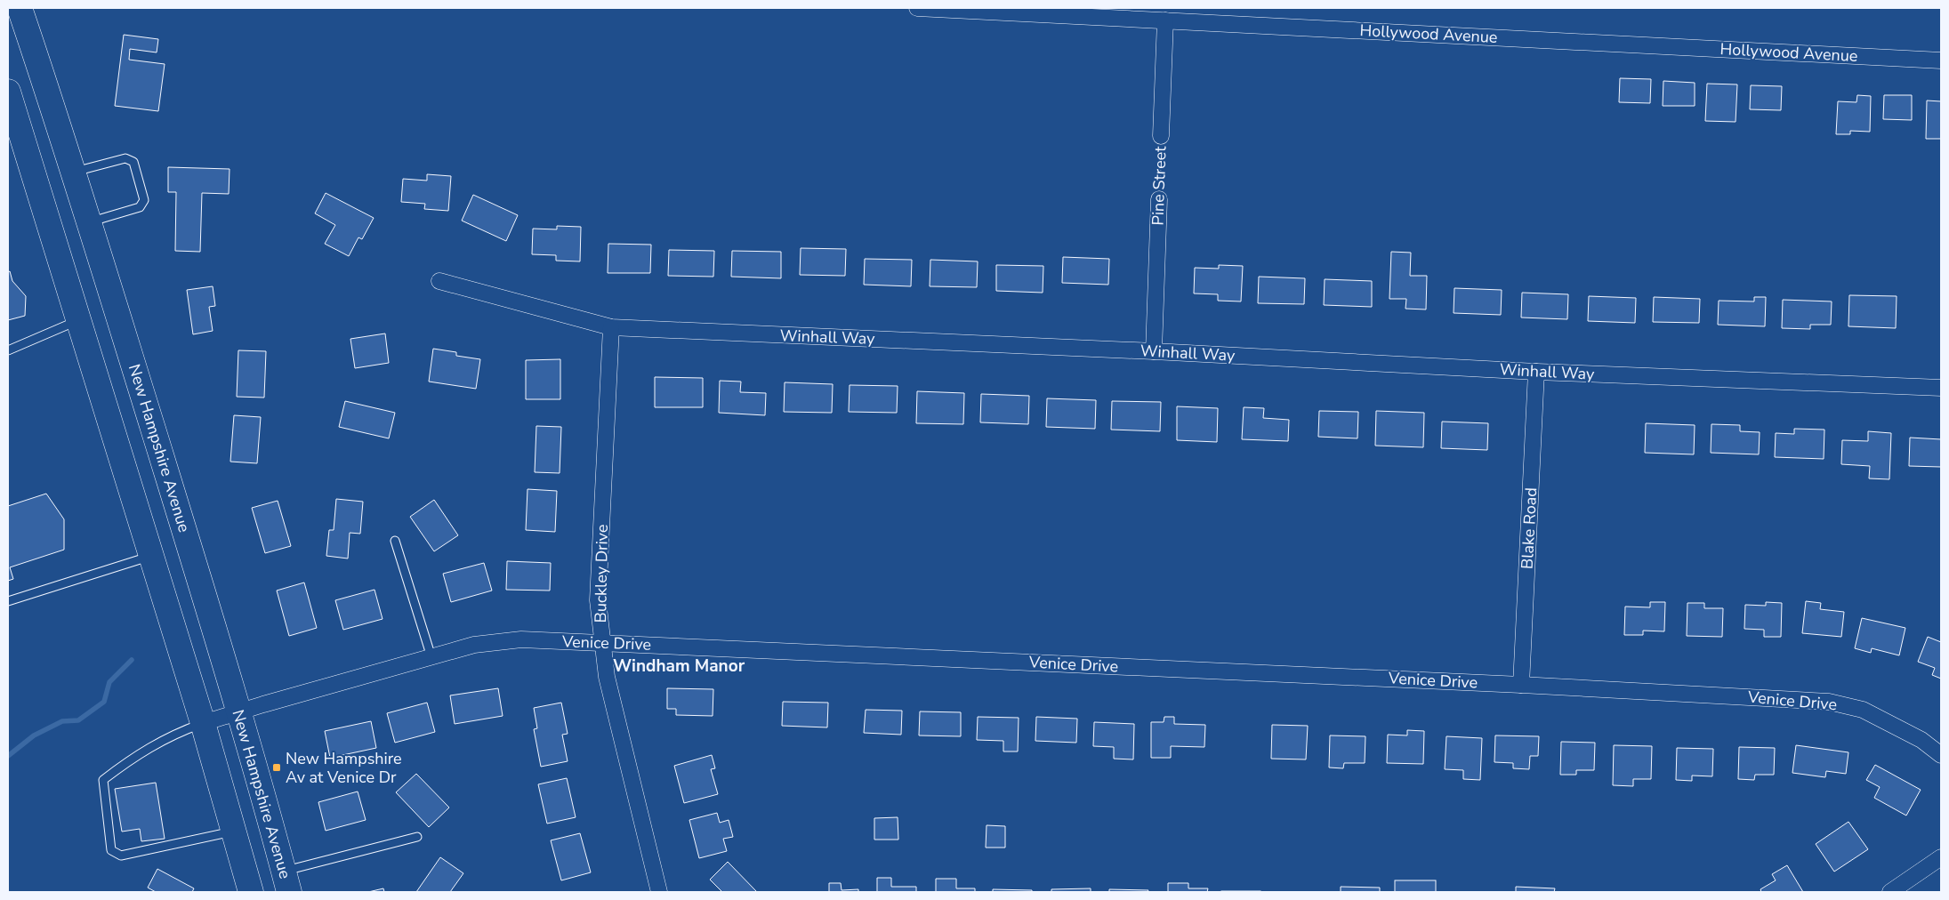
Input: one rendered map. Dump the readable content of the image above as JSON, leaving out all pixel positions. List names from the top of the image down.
{
  "streets": {
    "main road": ["New Hampshire Avenue"],
    "street": [
      "Hollywood Avenue",
      "Pine Street",
      "Winhall Way",
      "Blake Road",
      "Buckley Drive",
      "Venice Drive"
    ]
  },
  "crossings": [
    ["Hollywood Avenue", "Pine Street"],
    ["Pine Street", "Winhall Way"],
    ["Winhall Way", "Blake Road"],
    ["Winhall Way", "Buckley Drive"],
    ["New Hampshire Avenue", "Venice Drive"],
    ["Blake Road", "Venice Drive"],
    ["Buckley Drive", "Venice Drive"]
  ],
  "districts": ["Windham Manor"],
  "places": {
    "transit": ["New Hampshire Av at Venice Dr"]
  }
}
